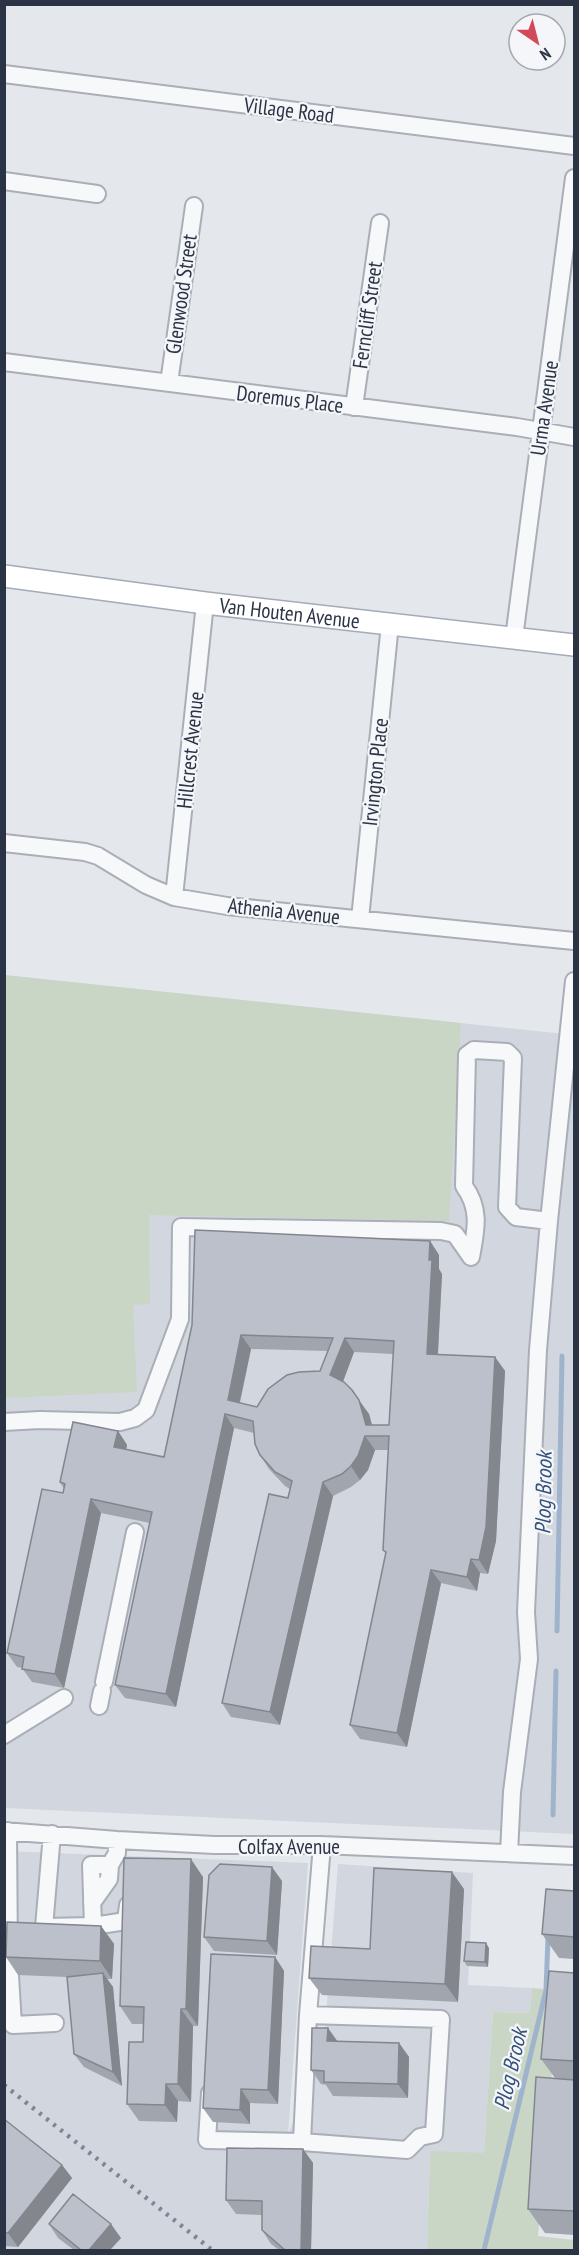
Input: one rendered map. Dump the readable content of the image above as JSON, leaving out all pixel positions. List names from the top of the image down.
{
  "streets": {
    "main road": ["Van Houten Avenue"],
    "street": [
      "Village Road",
      "Glenwood Street",
      "Ferncliff Street",
      "Doremus Place",
      "Urma Avenue",
      "Hillcrest Avenue",
      "Irvington Place",
      "Athenia Avenue",
      "Colfax Avenue"
    ]
  },
  "crossings": [
    ["Glenwood Street", "Doremus Place"],
    ["Ferncliff Street", "Doremus Place"],
    ["Doremus Place", "Urma Avenue"],
    ["Urma Avenue", "Van Houten Avenue"],
    ["Van Houten Avenue", "Hillcrest Avenue"],
    ["Van Houten Avenue", "Irvington Place"],
    ["Hillcrest Avenue", "Athenia Avenue"],
    ["Irvington Place", "Athenia Avenue"]
  ],
  "water": ["Plog Brook"],
  "north": "bottom right"
}
